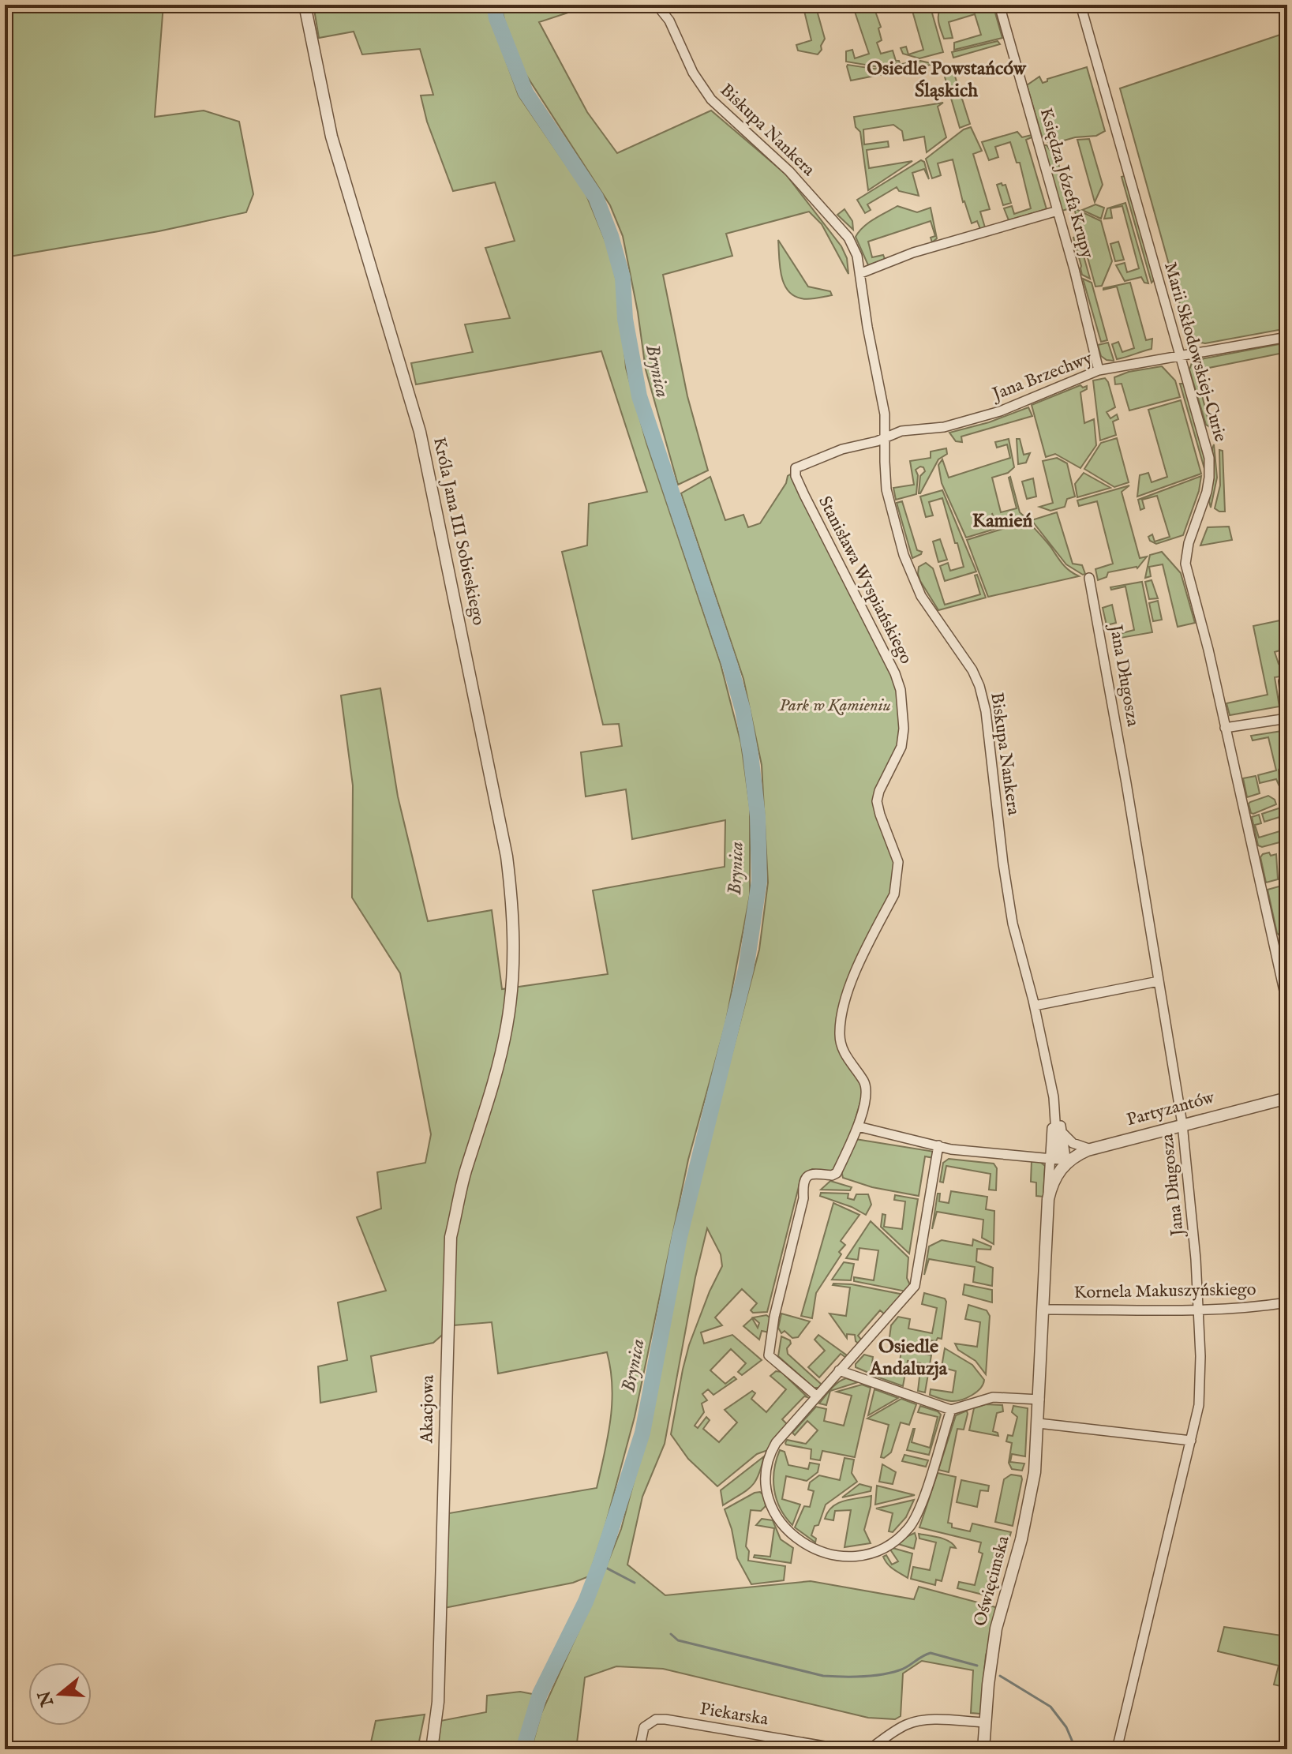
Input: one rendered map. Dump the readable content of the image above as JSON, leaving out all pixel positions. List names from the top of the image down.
{
  "streets": {
    "street": [
      "Biskupa Nankera",
      "Księdza Józefa Krupy",
      "Marii Skłodowskiej-Curie",
      "Jana Brzechwy",
      "Króla Jana III Sobieskiego",
      "Stanisława Wyspiańskiego",
      "Jana Długosza",
      "Partyzantów",
      "Kornela Makuszyńskiego",
      "Akacjowa",
      "Oświęcimska",
      "Piekarska"
    ]
  },
  "crossings": [
    ["Biskupa Nankera", "Jana Brzechwy"],
    ["Biskupa Nankera", "Stanisława Wyspiańskiego"],
    ["Biskupa Nankera", "Partyzantów"],
    ["Biskupa Nankera", "Oświęcimska"],
    ["Księdza Józefa Krupy", "Jana Brzechwy"],
    ["Marii Skłodowskiej-Curie", "Jana Brzechwy"],
    ["Jana Brzechwy", "Stanisława Wyspiańskiego"],
    ["Króla Jana III Sobieskiego", "Akacjowa"],
    ["Jana Długosza", "Partyzantów"],
    ["Jana Długosza", "Kornela Makuszyńskiego"],
    ["Partyzantów", "Oświęcimska"],
    ["Kornela Makuszyńskiego", "Oświęcimska"]
  ],
  "districts": ["Osiedle Powstańców Śląskich", "Kamień", "Osiedle Andaluzja"],
  "water": ["Brynica"],
  "parks": ["Park w Kamieniu"],
  "north": "left"
}
